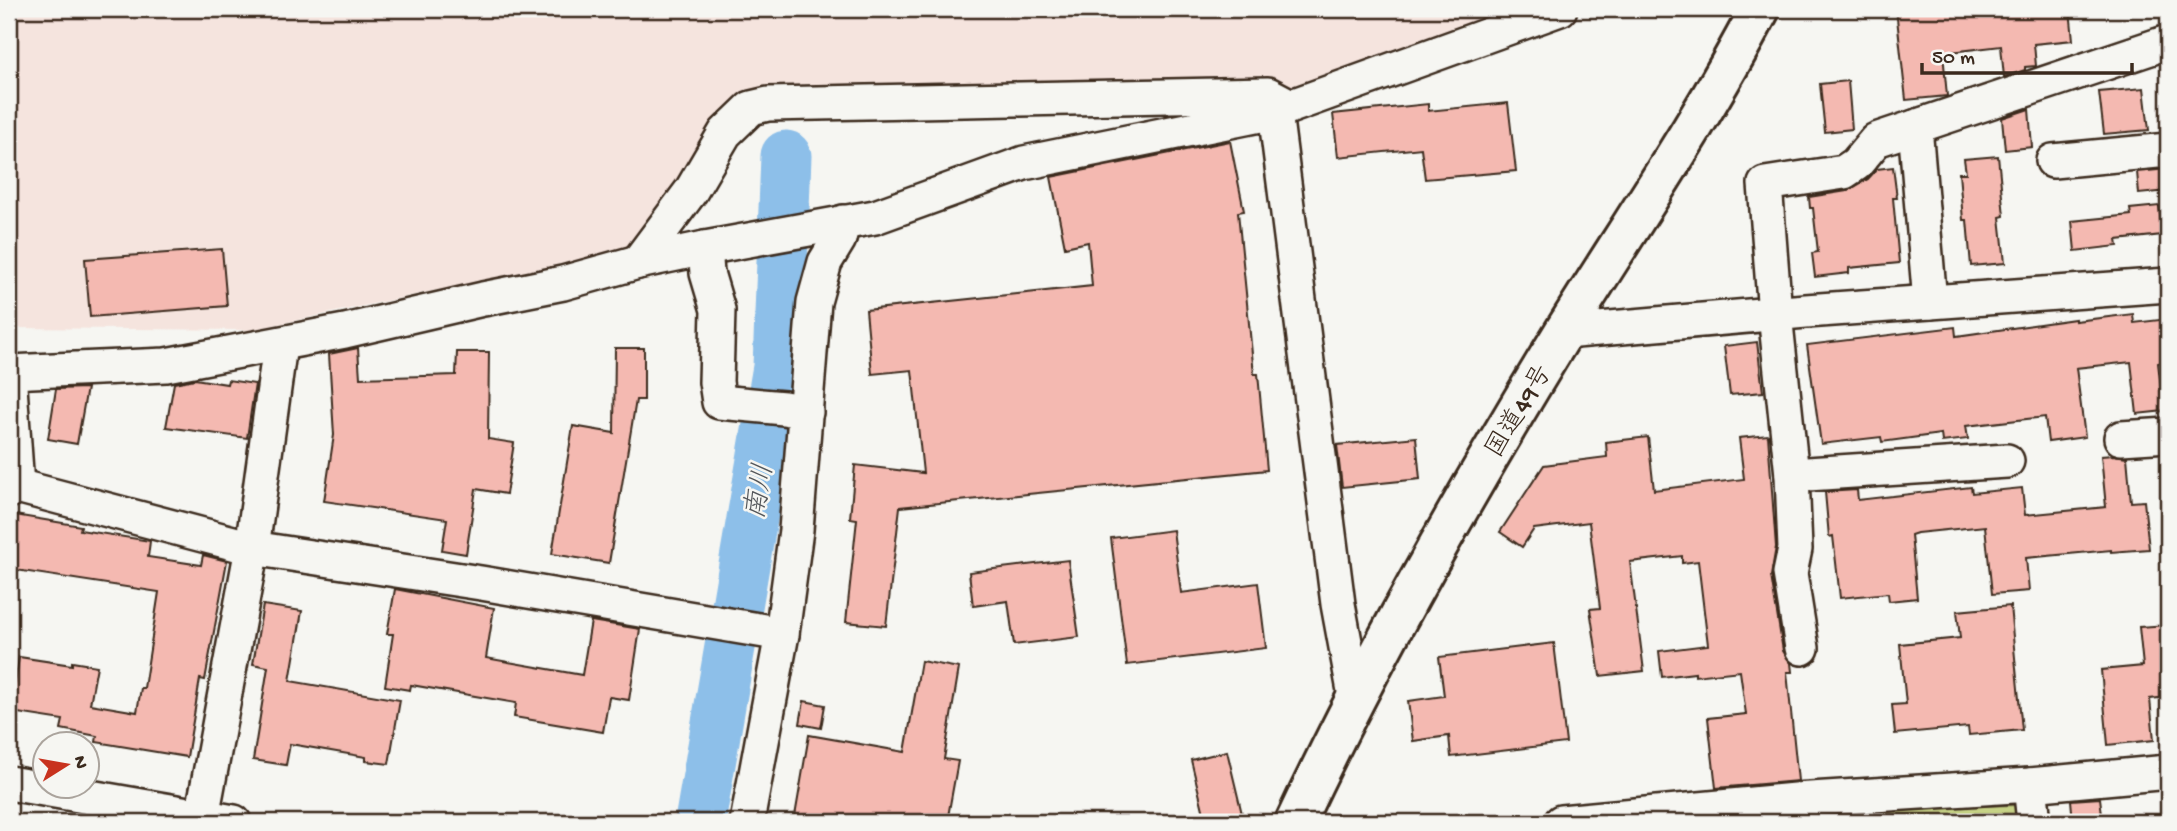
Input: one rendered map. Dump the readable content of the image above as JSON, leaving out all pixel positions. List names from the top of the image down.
{
  "streets": {
    "highway": ["国道49号"]
  },
  "water": ["南川"],
  "scale_bar": "50 m",
  "north": "right"
}
